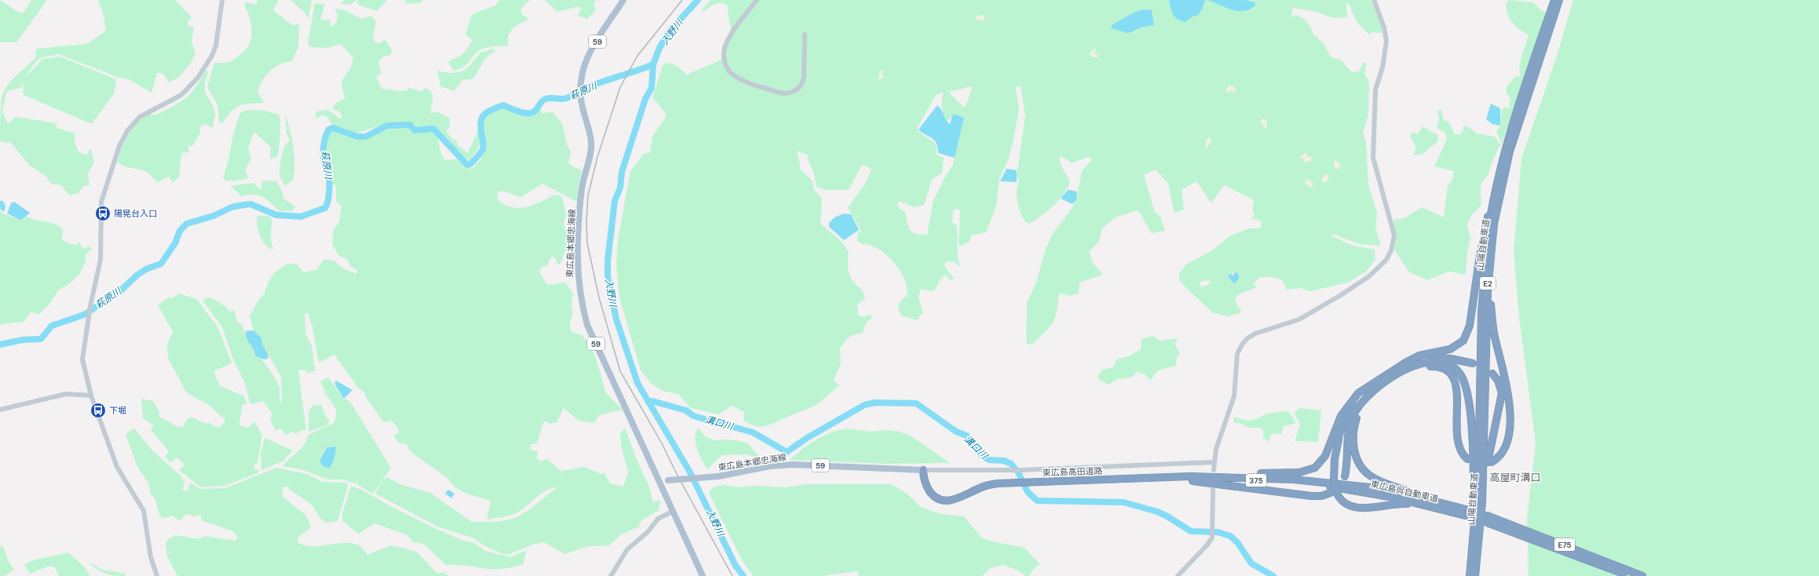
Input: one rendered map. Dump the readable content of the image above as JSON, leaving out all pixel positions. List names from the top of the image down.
{
  "streets": {
    "highway": [
      "山陽自動車道",
      "E2",
      "東広島高田道路",
      "375",
      "東広島呉自動車道",
      "E75"
    ],
    "main road": ["59", "東広島本郷忠海線"]
  },
  "crossings": [
    ["東広島本郷忠海線", "東広島高田道路"],
    ["東広島高田道路", "375"],
    ["375", "東広島呉自動車道"]
  ],
  "districts": ["高屋町溝口"],
  "water": ["入野川", "萩原川", "溝口川"],
  "places": {
    "bus stop": ["陽晃台入口", "下堀"]
  }
}
